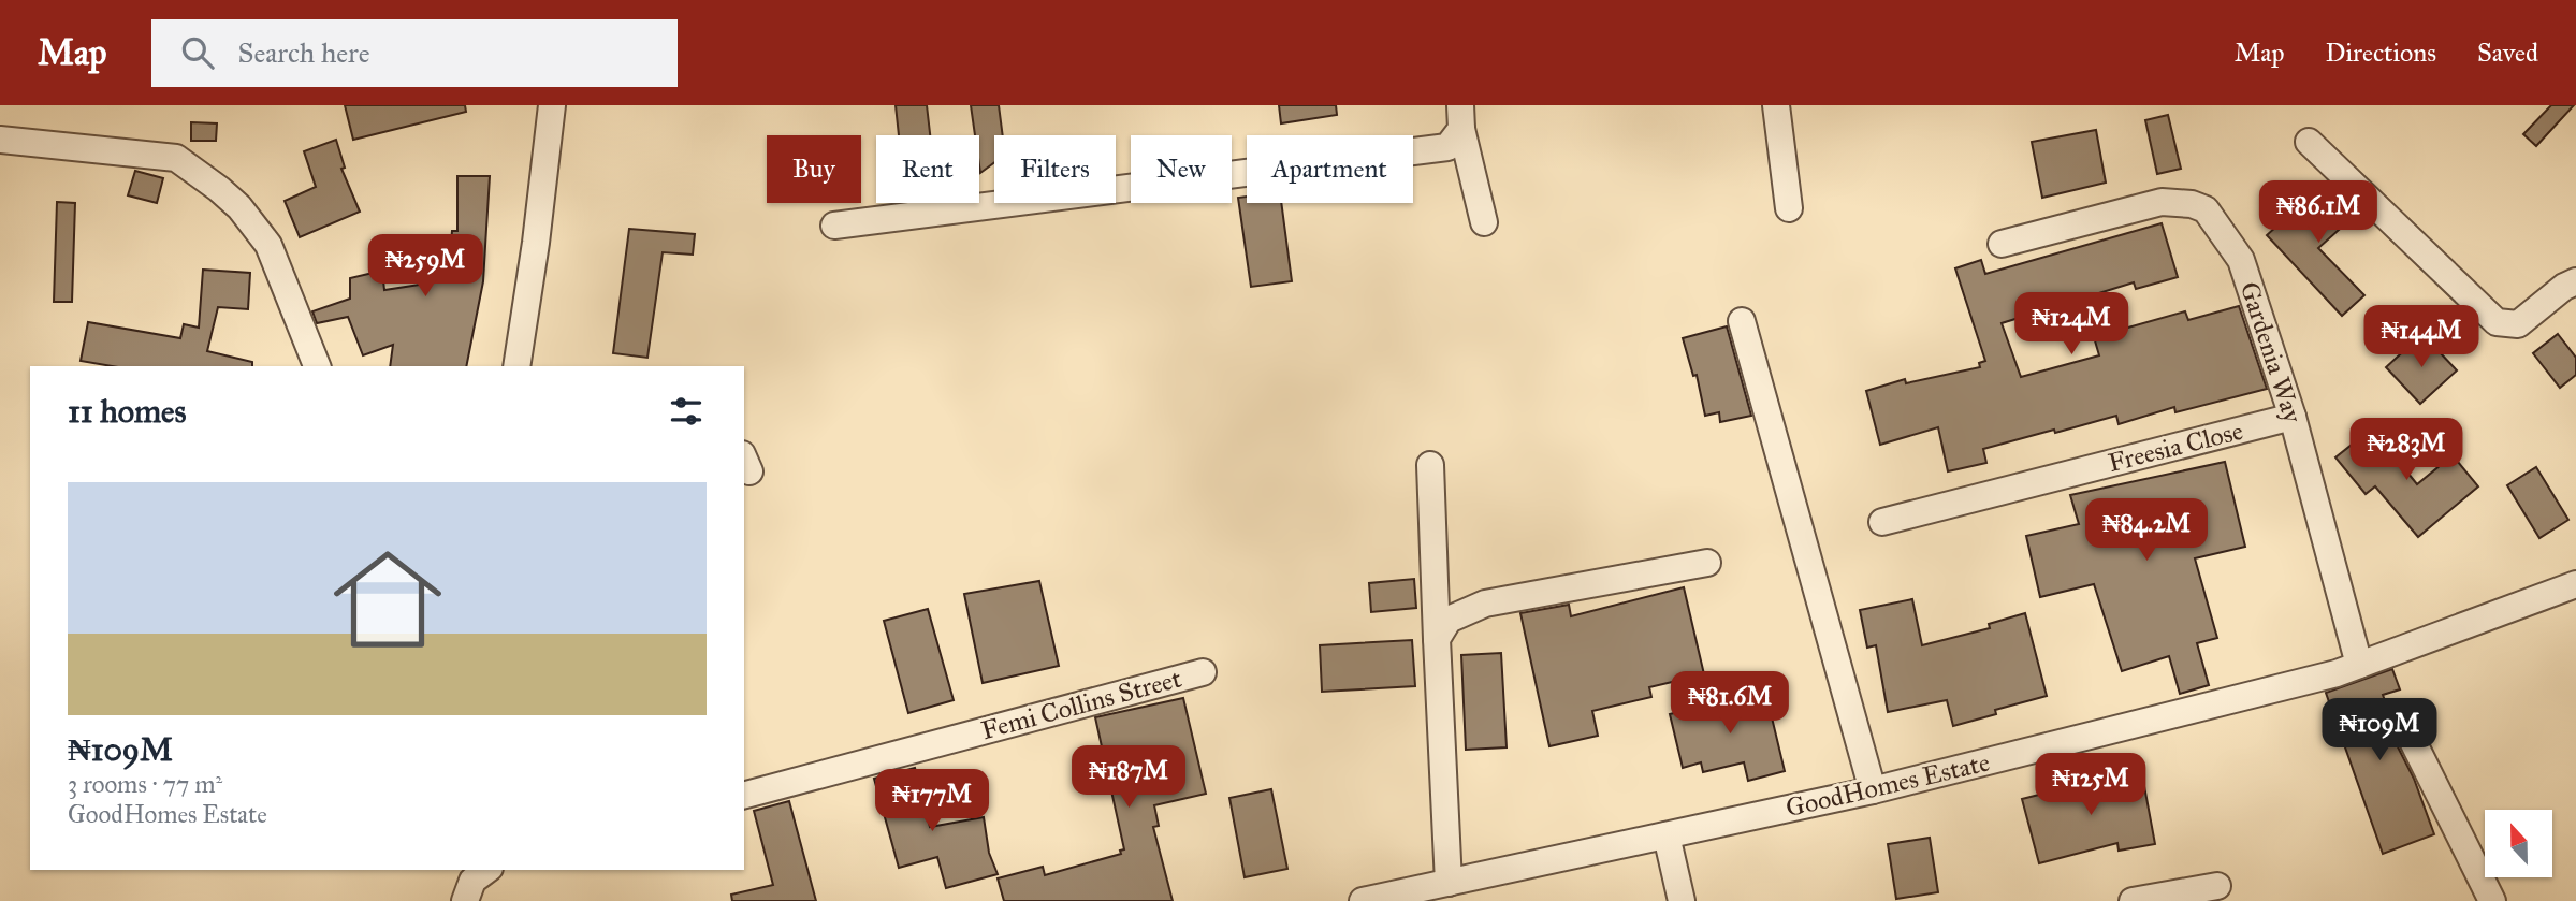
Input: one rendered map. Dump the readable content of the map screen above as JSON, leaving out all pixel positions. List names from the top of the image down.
{
  "streets": {
    "street": [
      "Gardenia Way",
      "Freesia Close",
      "Femi Collins Street",
      "GoodHomes Estate"
    ]
  },
  "crossings": [
    ["Gardenia Way", "Freesia Close"],
    ["Gardenia Way", "GoodHomes Estate"]
  ],
  "north": "top",
  "page": {
    "header": "Map",
    "search": "Search here",
    "nav": ["Map", "Directions", "Saved"],
    "chip": [
      "Buy",
      "Rent",
      "Filters",
      "New",
      "Apartment"
    ],
    "price": [
      "₦86.1M",
      "₦259M",
      "₦124M",
      "₦144M",
      "₦283M",
      "₦84.2M",
      "₦81.6M",
      "₦109M",
      "₦187M",
      "₦125M",
      "₦177M"
    ],
    "heading": "11 homes",
    "list": [
      {
        "name": "₦109M",
        "note": "3 rooms · 77 m² · GoodHomes Estate"
      }
    ]
  }
}
